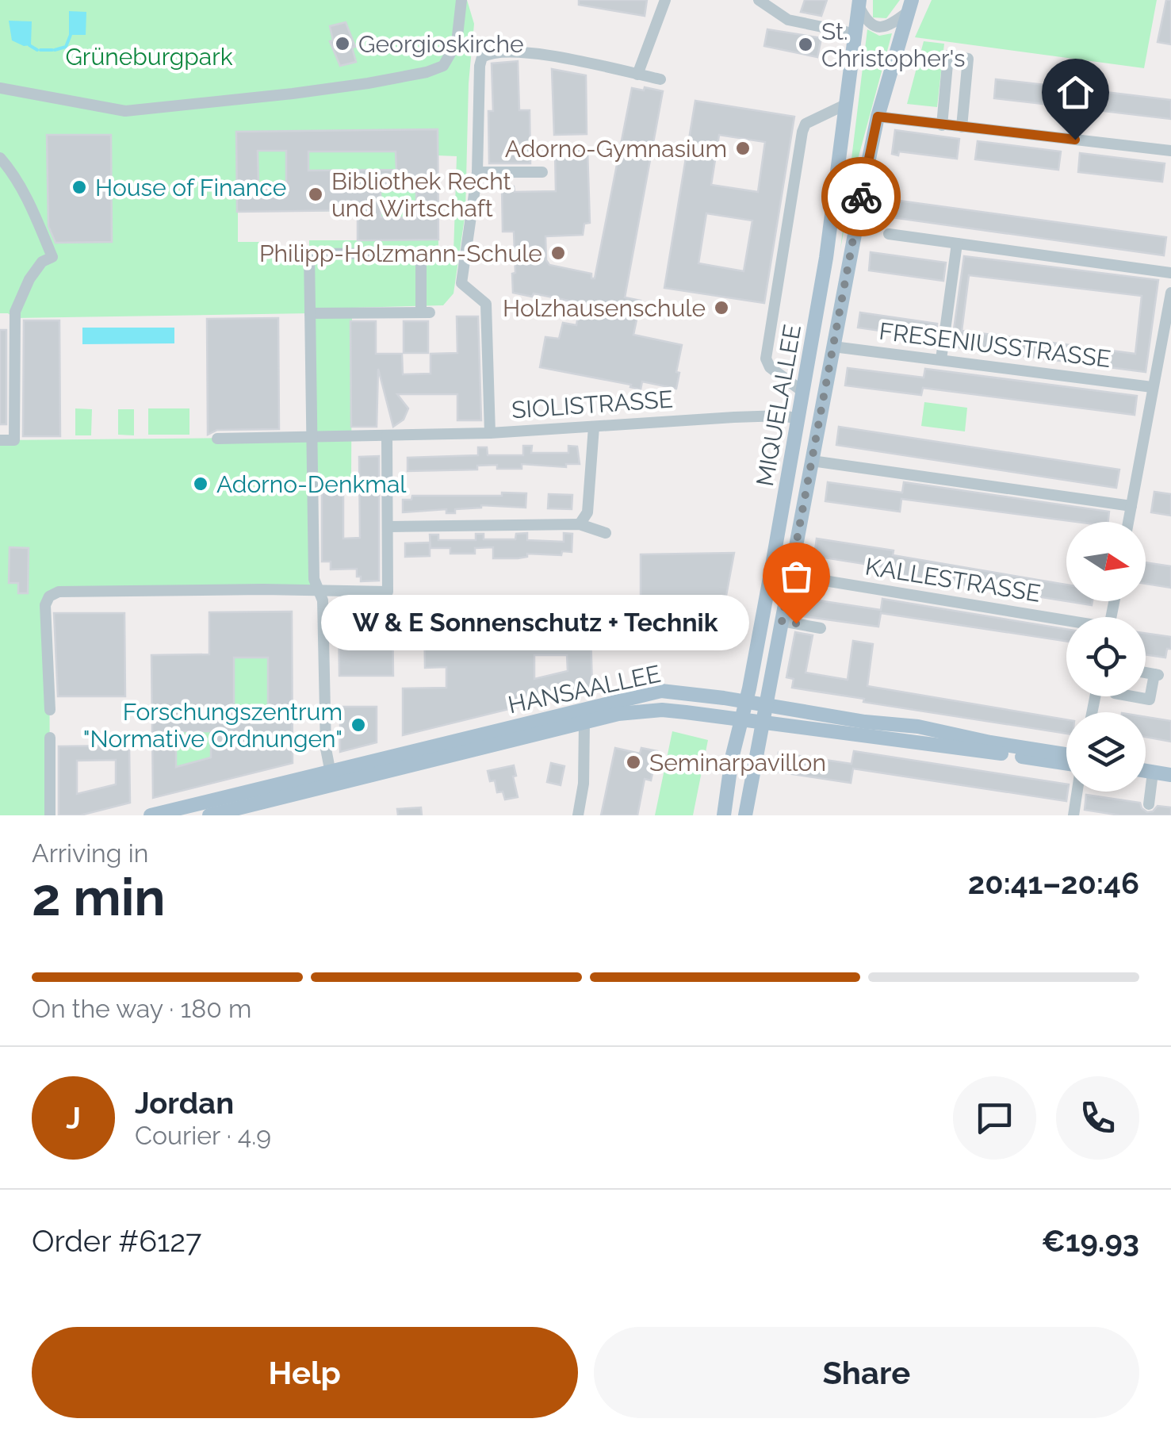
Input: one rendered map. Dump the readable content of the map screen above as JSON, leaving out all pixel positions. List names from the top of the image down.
{
  "streets": {
    "main road": ["MIQUELALLEE", "HANSAALLEE"],
    "street": ["FRESENIUSSTRASSE", "SIOLISTRASSE", "KALLESTRASSE"]
  },
  "crossings": [
    ["FRESENIUSSTRASSE", "MIQUELALLEE"],
    ["SIOLISTRASSE", "MIQUELALLEE"],
    ["MIQUELALLEE", "KALLESTRASSE"],
    ["MIQUELALLEE", "HANSAALLEE"]
  ],
  "parks": ["Grüneburgpark"],
  "places": [
    "Georgioskirche",
    "St. Christopher's",
    "Adorno-Gymnasium",
    "House of Finance",
    "Bibliothek Recht und Wirtschaft",
    "Philipp-Holzmann-Schule",
    "Holzhausenschule",
    "Adorno-Denkmal",
    "W & E Sonnenschutz + Technik",
    "Forschungszentrum \"Normative Ordnungen\"",
    "Seminarpavillon"
  ],
  "north": "right",
  "page": {
    "bubble": "W & E Sonnenschutz + Technik",
    "heading": ["2 min", "Arriving in", "20:41–20:46"],
    "panel": [
      "Jordan",
      "Courier · 4.9",
      "Order #6127",
      "€19.93"
    ],
    "bar": "On the way · 180 m",
    "round": "J",
    "buttons": ["Help", "Share"]
  }
}
